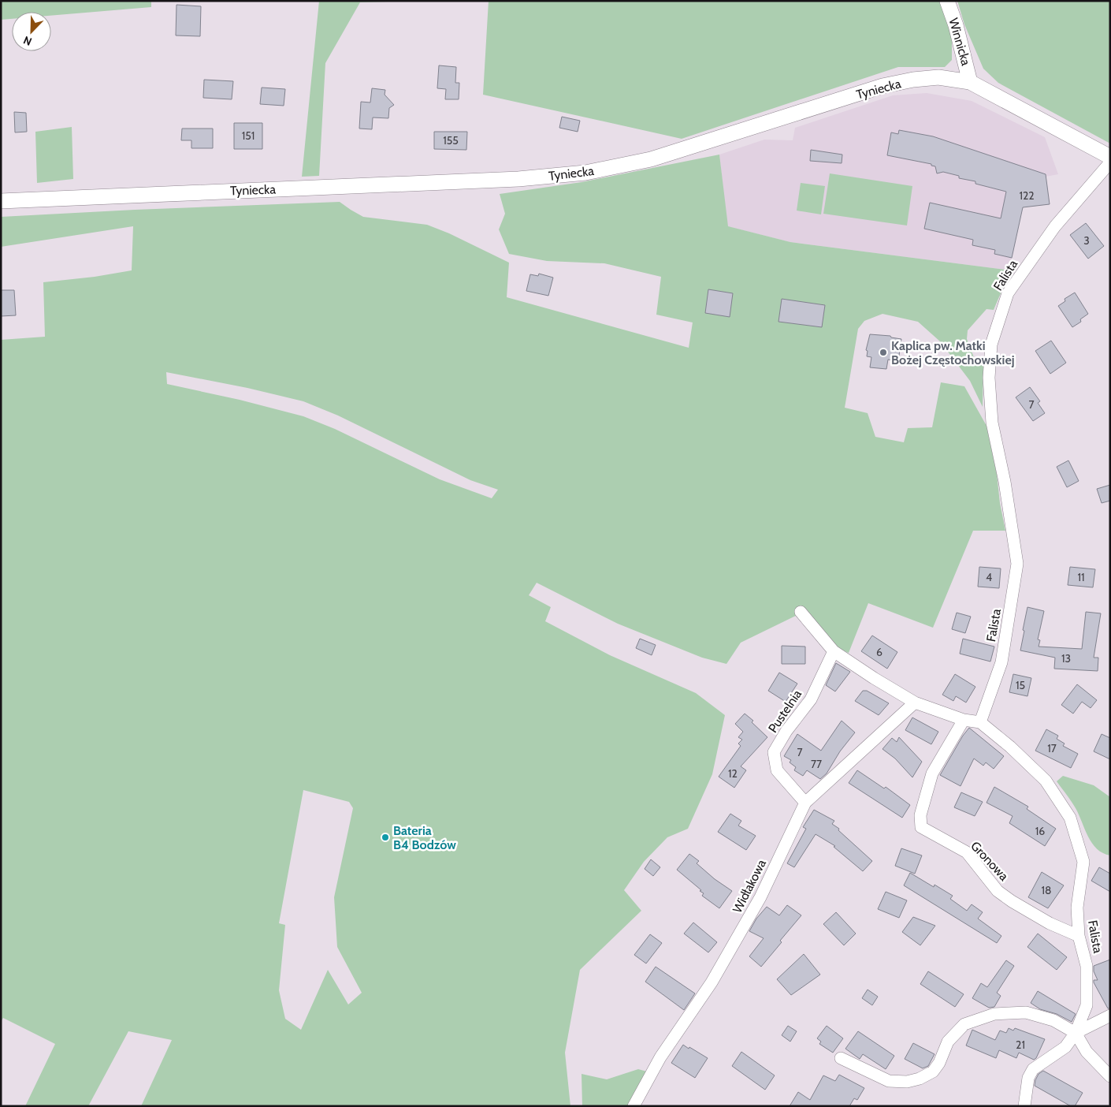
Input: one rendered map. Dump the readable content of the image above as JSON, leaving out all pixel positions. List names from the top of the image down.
{
  "streets": {
    "street": [
      "Winnicka",
      "Tyniecka",
      "Falista",
      "Pustelnia",
      "Gronowa",
      "Widłakowa"
    ]
  },
  "crossings": [
    ["Winnicka", "Tyniecka"],
    ["Falista", "Gronowa"],
    ["Pustelnia", "Widłakowa"]
  ],
  "places": ["Kaplica pw. Matki Bożej Częstochowskiej", "Bateria B4 Bodzów"],
  "house_numbers": [
    "151",
    "155",
    "122",
    "3",
    "7",
    "4",
    "11",
    "6",
    "13",
    "15",
    "17",
    "7",
    "77",
    "12",
    "16",
    "18",
    "21"
  ],
  "north": "bottom left"
}
